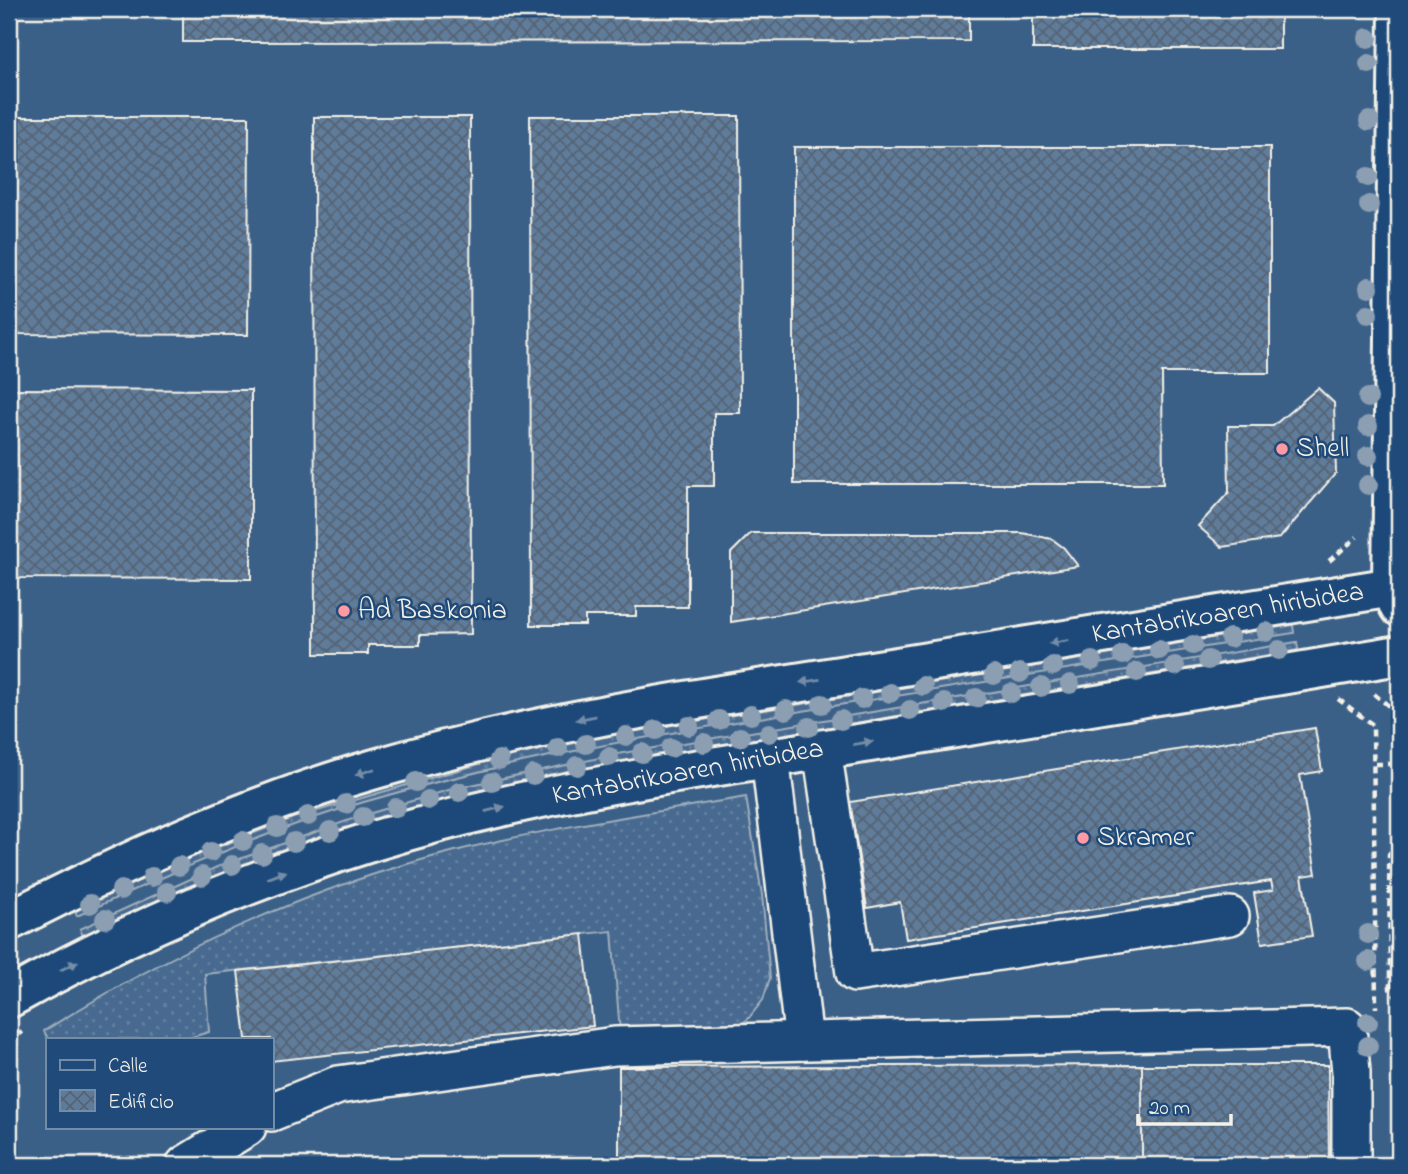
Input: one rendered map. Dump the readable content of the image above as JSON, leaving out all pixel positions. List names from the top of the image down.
{
  "streets": {
    "main road": ["Kantabrikoaren hiribidea"]
  },
  "places": ["Shell", "Ad Baskonia", "Skramer"],
  "legend": ["Calle", "Edificio"],
  "scale_bar": "20 m"
}
